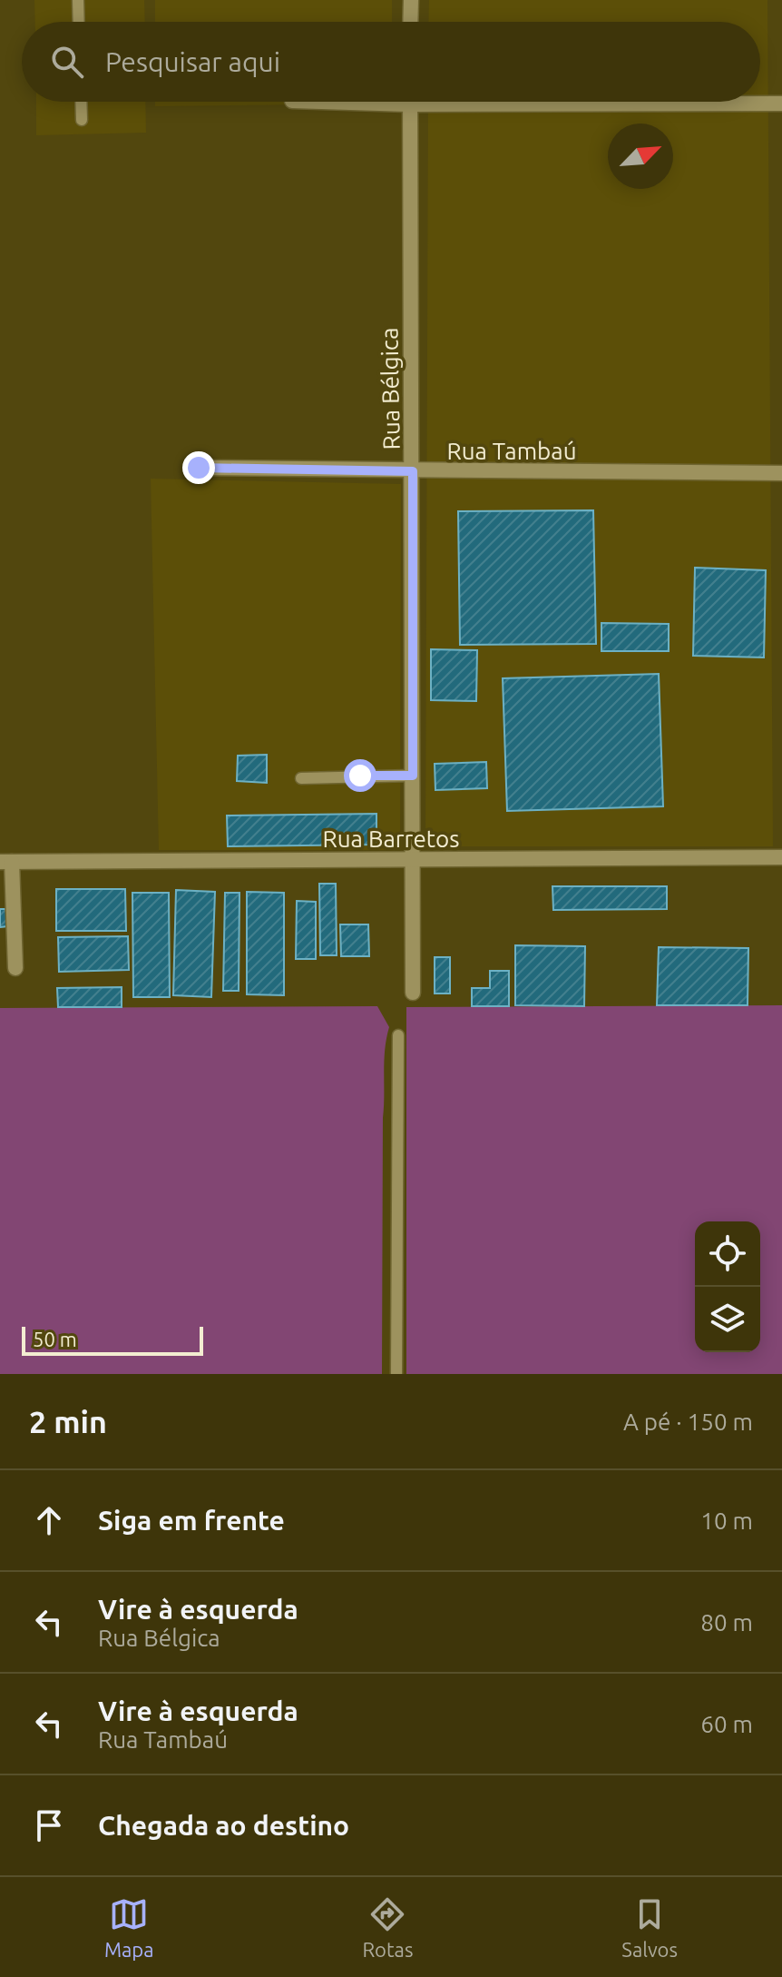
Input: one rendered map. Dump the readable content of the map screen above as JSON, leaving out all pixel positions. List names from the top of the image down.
{
  "streets": {
    "street": ["Rua Bélgica", "Rua Tambaú", "Rua Barretos"]
  },
  "crossings": [
    ["Rua Bélgica", "Rua Tambaú"],
    ["Rua Bélgica", "Rua Barretos"]
  ],
  "scale_bar": "50 m",
  "north": "top right",
  "page": {
    "search": "Pesquisar aqui",
    "scale": "50 m",
    "heading": ["2 min", "A pé · 150 m"],
    "list": [
      ["Siga em frente", "10 m"],
      ["Vire à esquerda", "Rua Bélgica", "80 m"],
      ["Vire à esquerda", "Rua Tambaú", "60 m"],
      "Chegada ao destino"
    ],
    "nav": ["Mapa", "Rotas", "Salvos"]
  }
}
